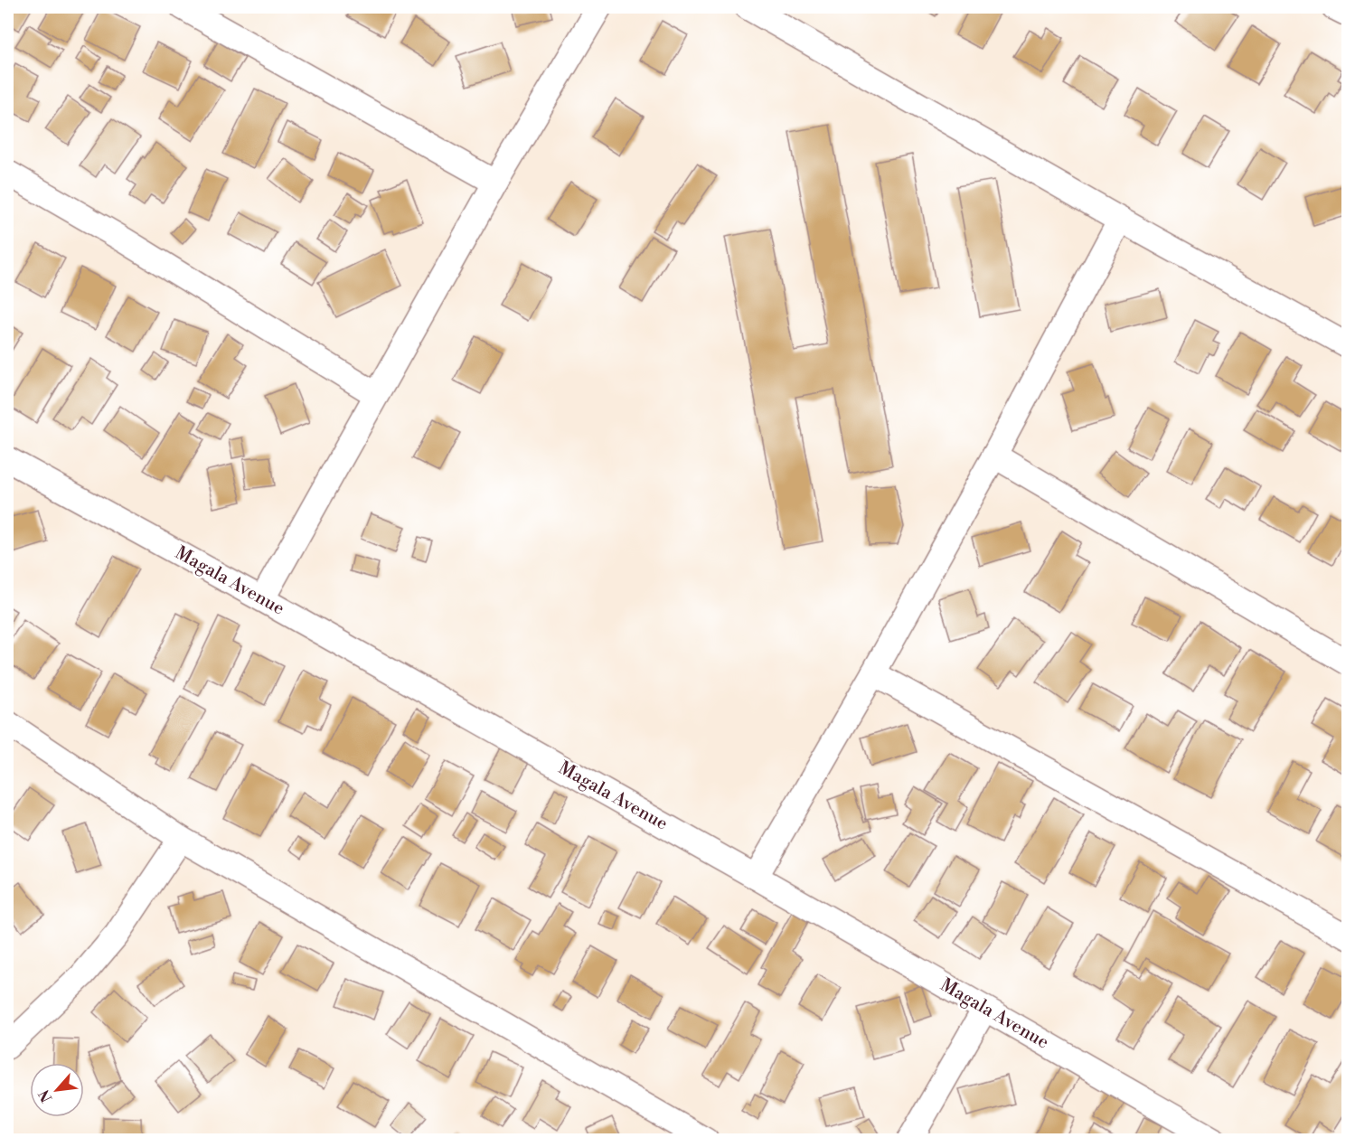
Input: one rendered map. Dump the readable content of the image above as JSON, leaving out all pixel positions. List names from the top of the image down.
{
  "streets": {
    "street": ["Magala Avenue"]
  },
  "north": "bottom left"
}
